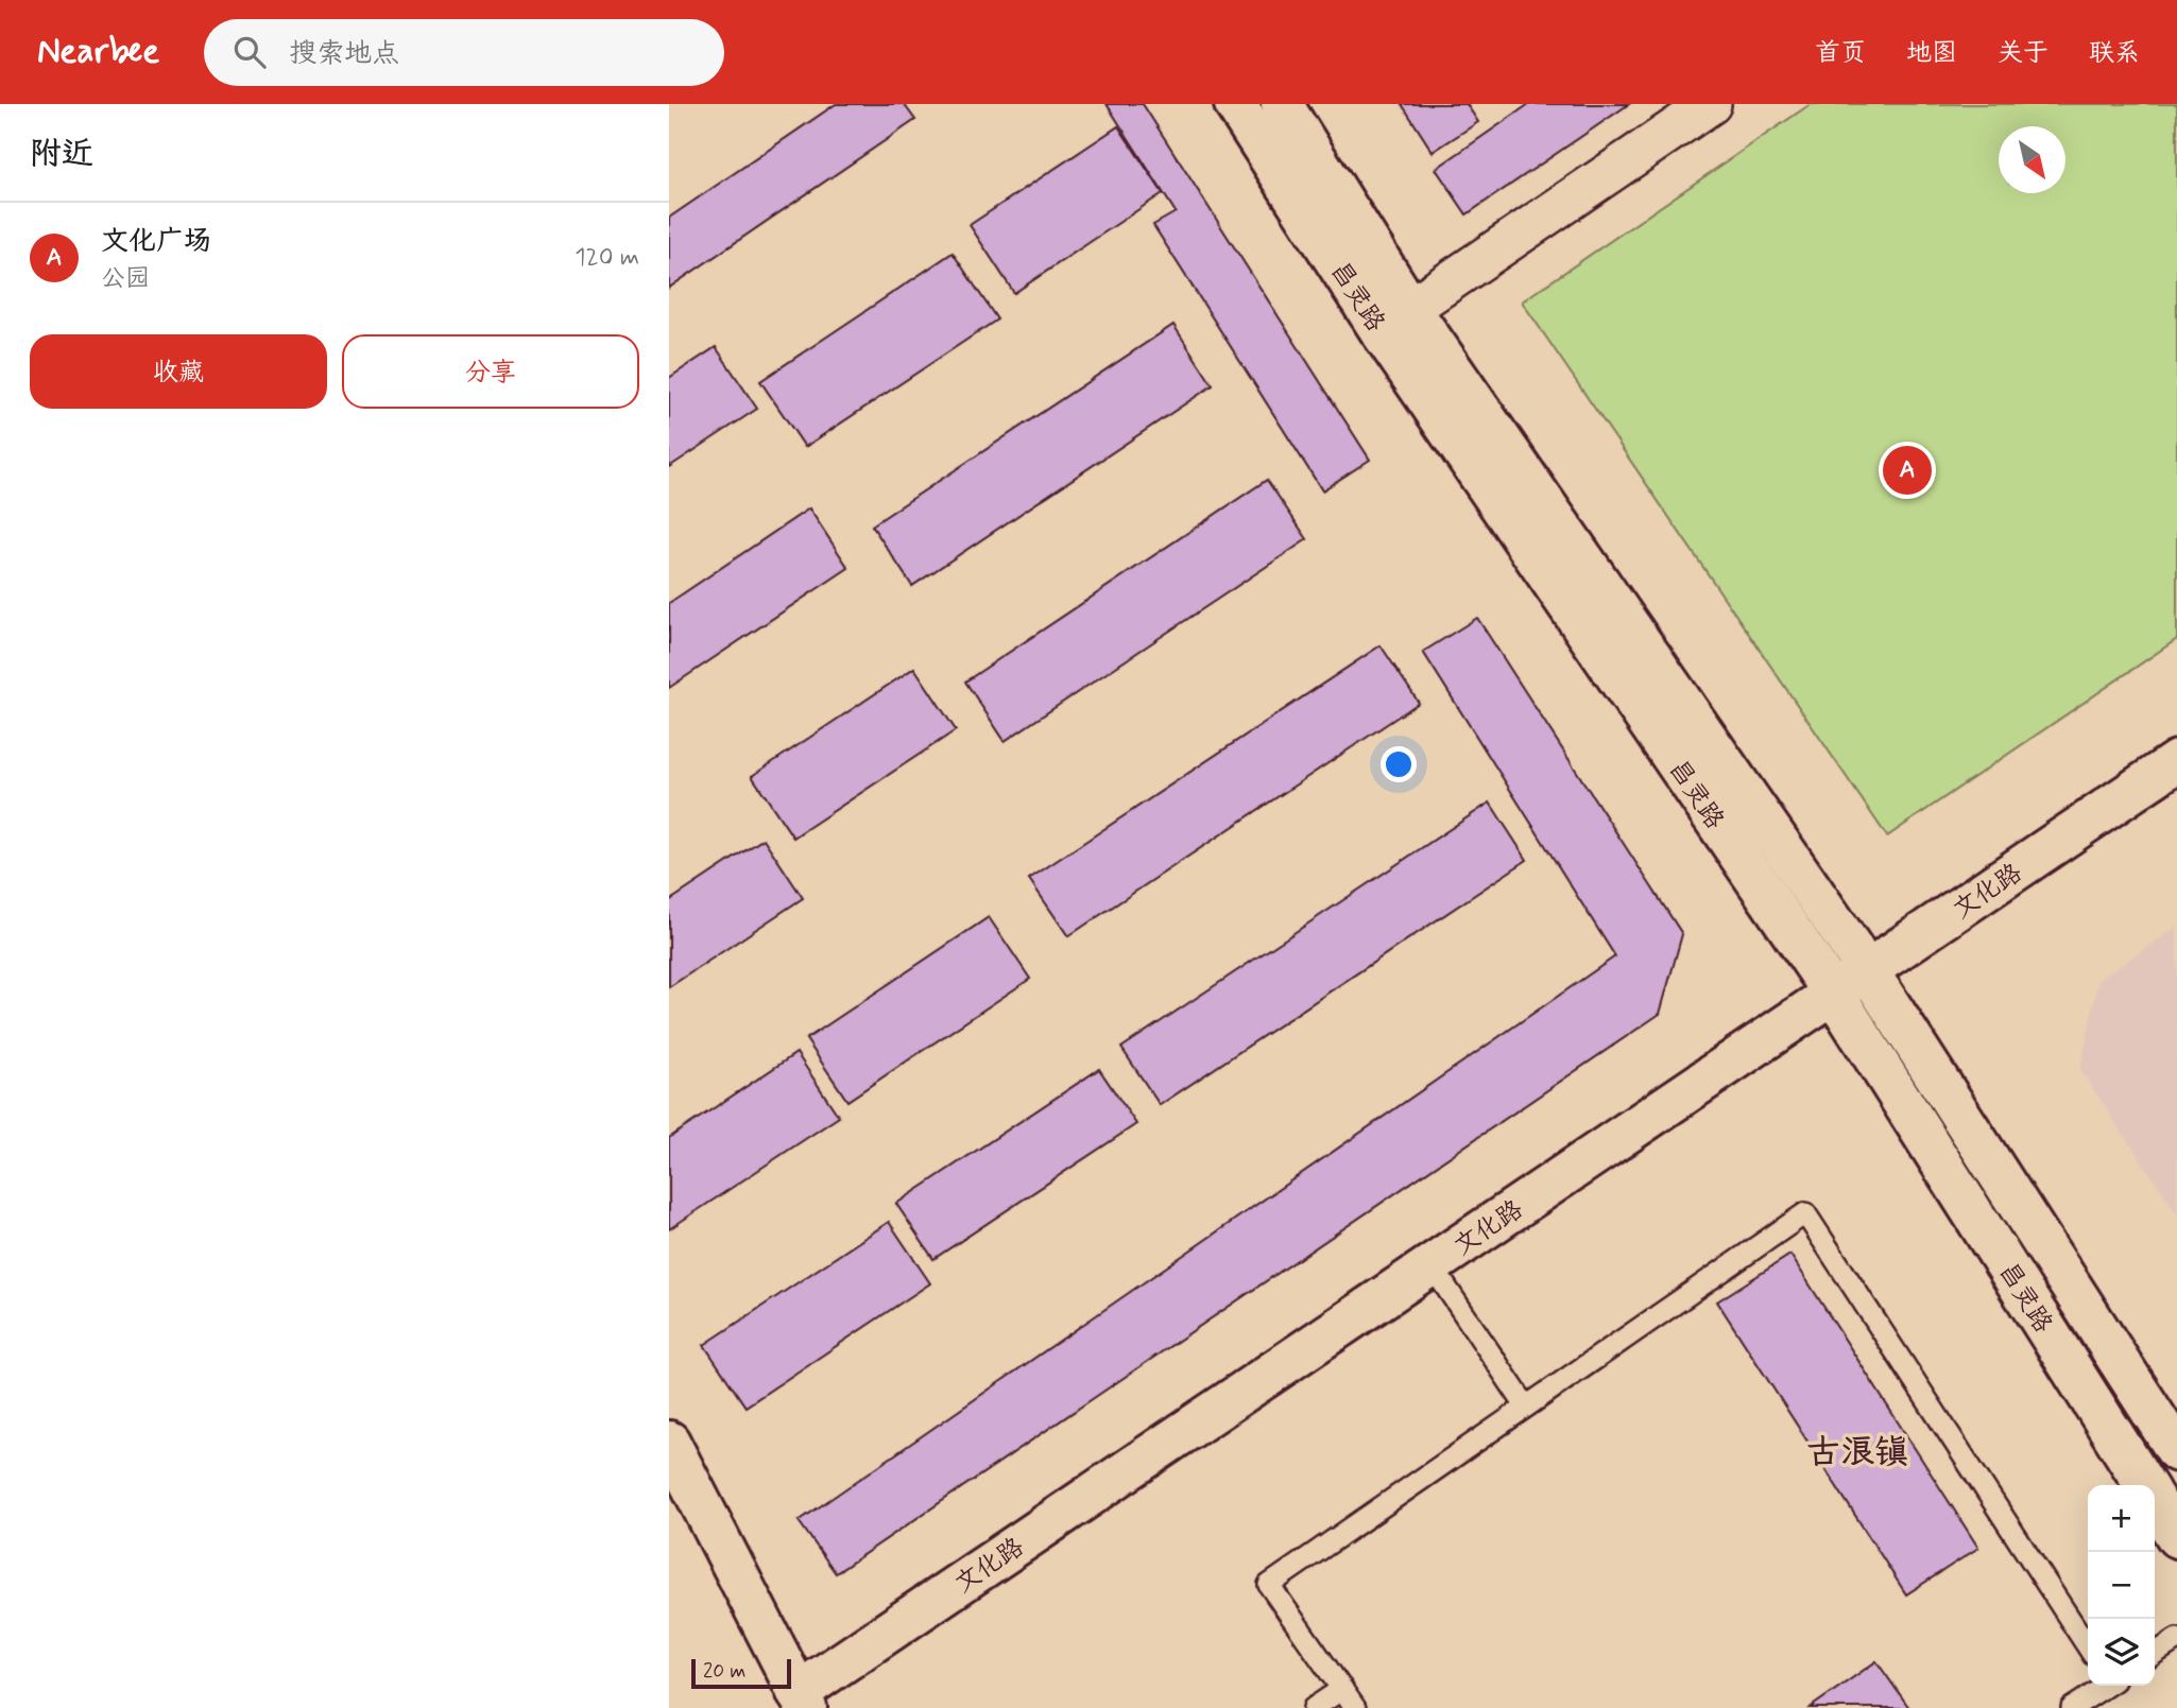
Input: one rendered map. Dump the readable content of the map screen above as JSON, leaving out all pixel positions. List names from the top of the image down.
{
  "streets": {
    "main road": ["昌灵路", "文化路"]
  },
  "crossings": [
    ["昌灵路", "文化路"]
  ],
  "districts": ["古浪镇"],
  "scale_bar": "20 m",
  "north": "bottom right",
  "page": {
    "header": "Nearbee",
    "search": "搜索地点",
    "nav": [
      "首页",
      "地图",
      "关于",
      "联系"
    ],
    "heading": "附近",
    "list": [
      {
        "mark": "A",
        "name": "文化广场",
        "note": "公园",
        "value": "120 m"
      }
    ],
    "buttons": ["收藏", "分享"],
    "pins": "A",
    "map_buttons": ["+", "−"],
    "scale": "20 m"
  }
}
